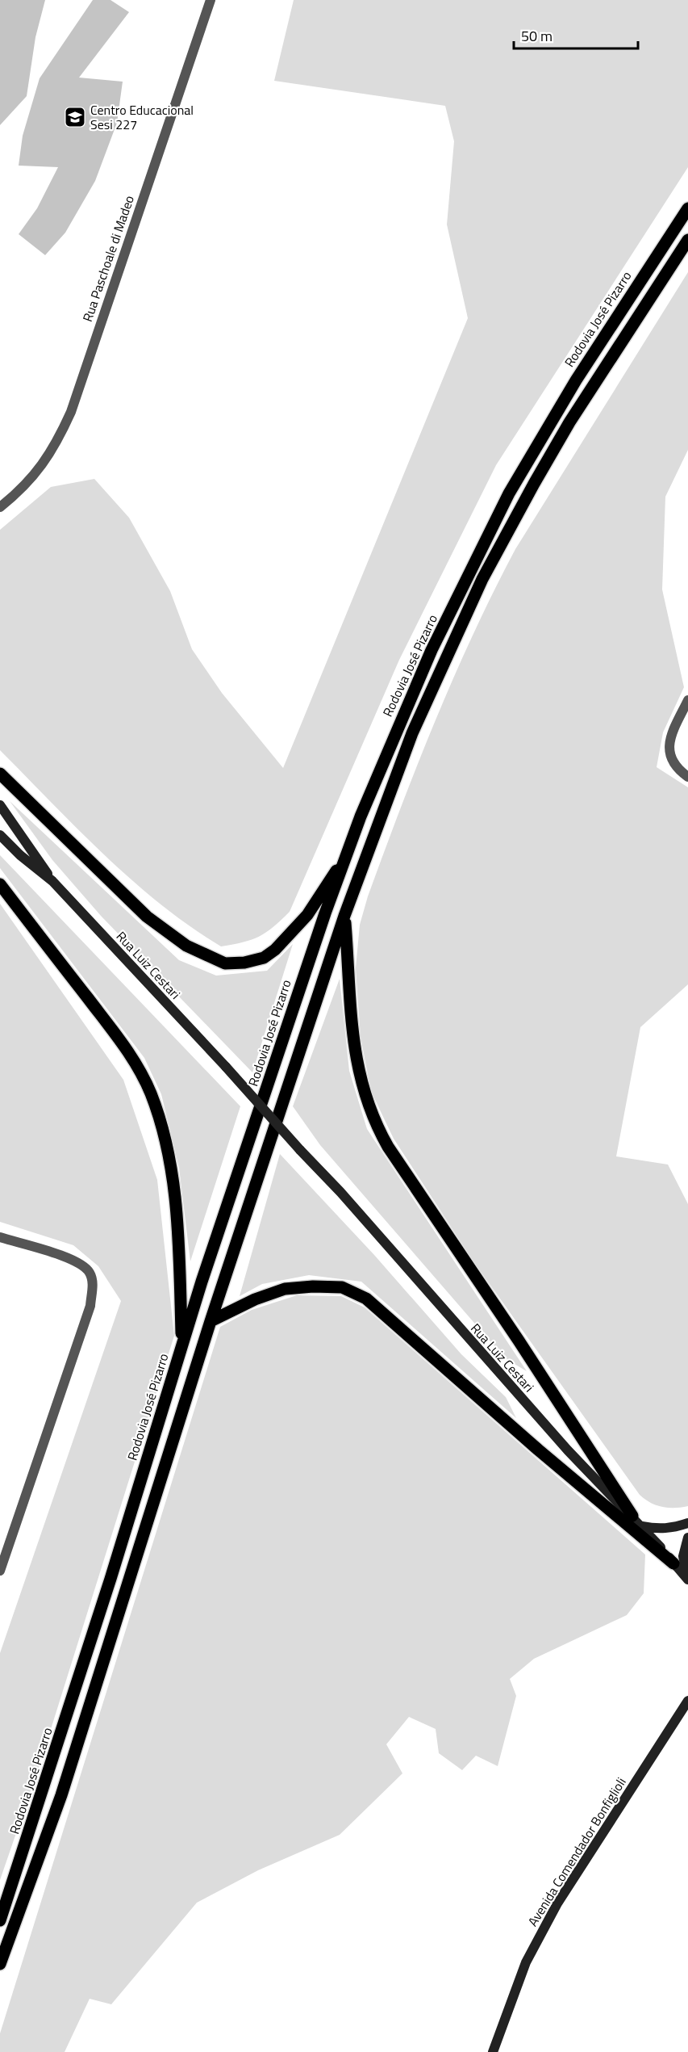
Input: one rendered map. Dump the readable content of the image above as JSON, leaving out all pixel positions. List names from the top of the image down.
{
  "streets": {
    "main road": ["Rodovia José Pizarro"],
    "street": ["Rua Paschoale di Madeo", "Rua Luiz Cestari", "Avenida Comendador Bonfiglioli"]
  },
  "places": {
    "school or university": ["Centro Educacional Sesi 227"]
  },
  "scale_bar": "50 m"
}
